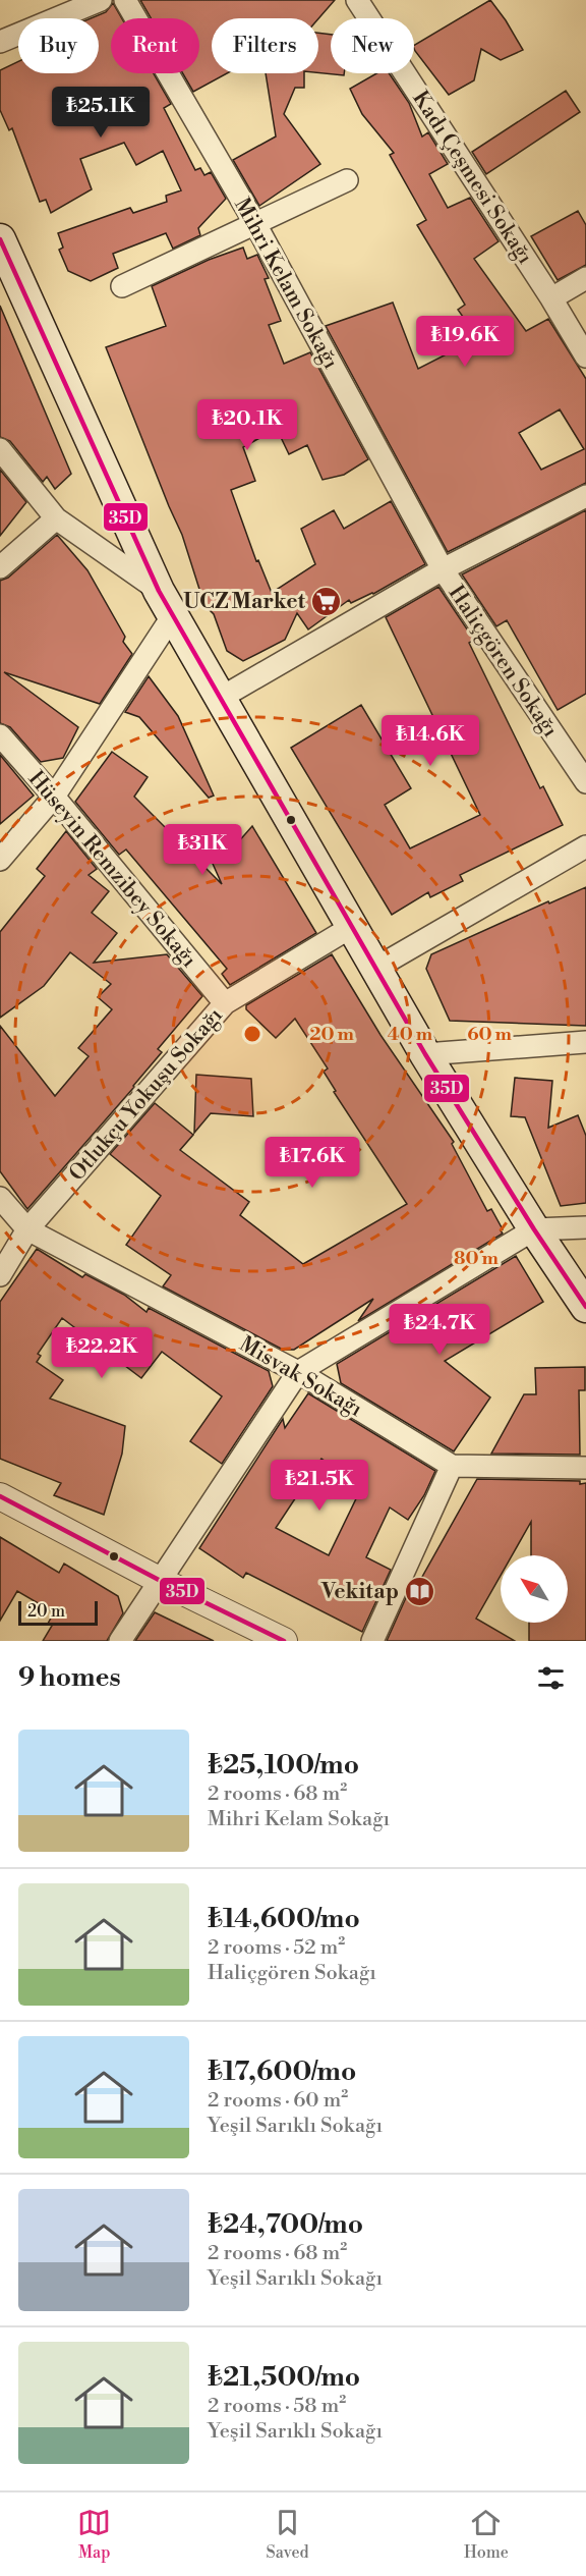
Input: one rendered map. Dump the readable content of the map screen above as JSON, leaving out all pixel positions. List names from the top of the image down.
{
  "streets": {
    "street": [
      "Kadı Çeşmesi Sokağı",
      "Mihri Kelam Sokağı",
      "Haliçgören Sokağı",
      "Hüseyin Remzibey Sokağı",
      "Otlukçu Yokuşu Sokağı",
      "Misvak Sokağı"
    ]
  },
  "crossings": [
    ["Mihri Kelam Sokağı", "Haliçgören Sokağı"],
    ["Hüseyin Remzibey Sokağı", "Otlukçu Yokuşu Sokağı"],
    ["Otlukçu Yokuşu Sokağı", "Misvak Sokağı"]
  ],
  "places": {
    "supermarket": ["UCZ Market"],
    "library": ["Vekitap"]
  },
  "lines": ["transit line 35D"],
  "scale_bar": "20 m",
  "north": "top left",
  "page": {
    "chip": [
      "Buy",
      "Rent",
      "Filters",
      "New"
    ],
    "price": [
      "₺25.1K",
      "₺19.6K",
      "₺20.1K",
      "₺14.6K",
      "₺31K",
      "₺17.6K",
      "₺24.7K",
      "₺22.2K",
      "₺21.5K"
    ],
    "scale": "20 m",
    "heading": "9 homes",
    "list": [
      {
        "name": "₺25,100/mo",
        "note": "2 rooms · 68 m² · Mihri Kelam Sokağı"
      },
      {
        "name": "₺14,600/mo",
        "note": "2 rooms · 52 m² · Haliçgören Sokağı"
      },
      {
        "name": "₺17,600/mo",
        "note": "2 rooms · 60 m² · Yeşil Sarıklı Sokağı"
      },
      {
        "name": "₺24,700/mo",
        "note": "2 rooms · 68 m² · Yeşil Sarıklı Sokağı"
      },
      {
        "name": "₺21,500/mo",
        "note": "2 rooms · 58 m² · Yeşil Sarıklı Sokağı"
      }
    ],
    "tabs": ["Map", "Saved", "Home"]
  },
  "rings": [
    "20 m",
    "40 m",
    "60 m",
    "80 m"
  ]
}
